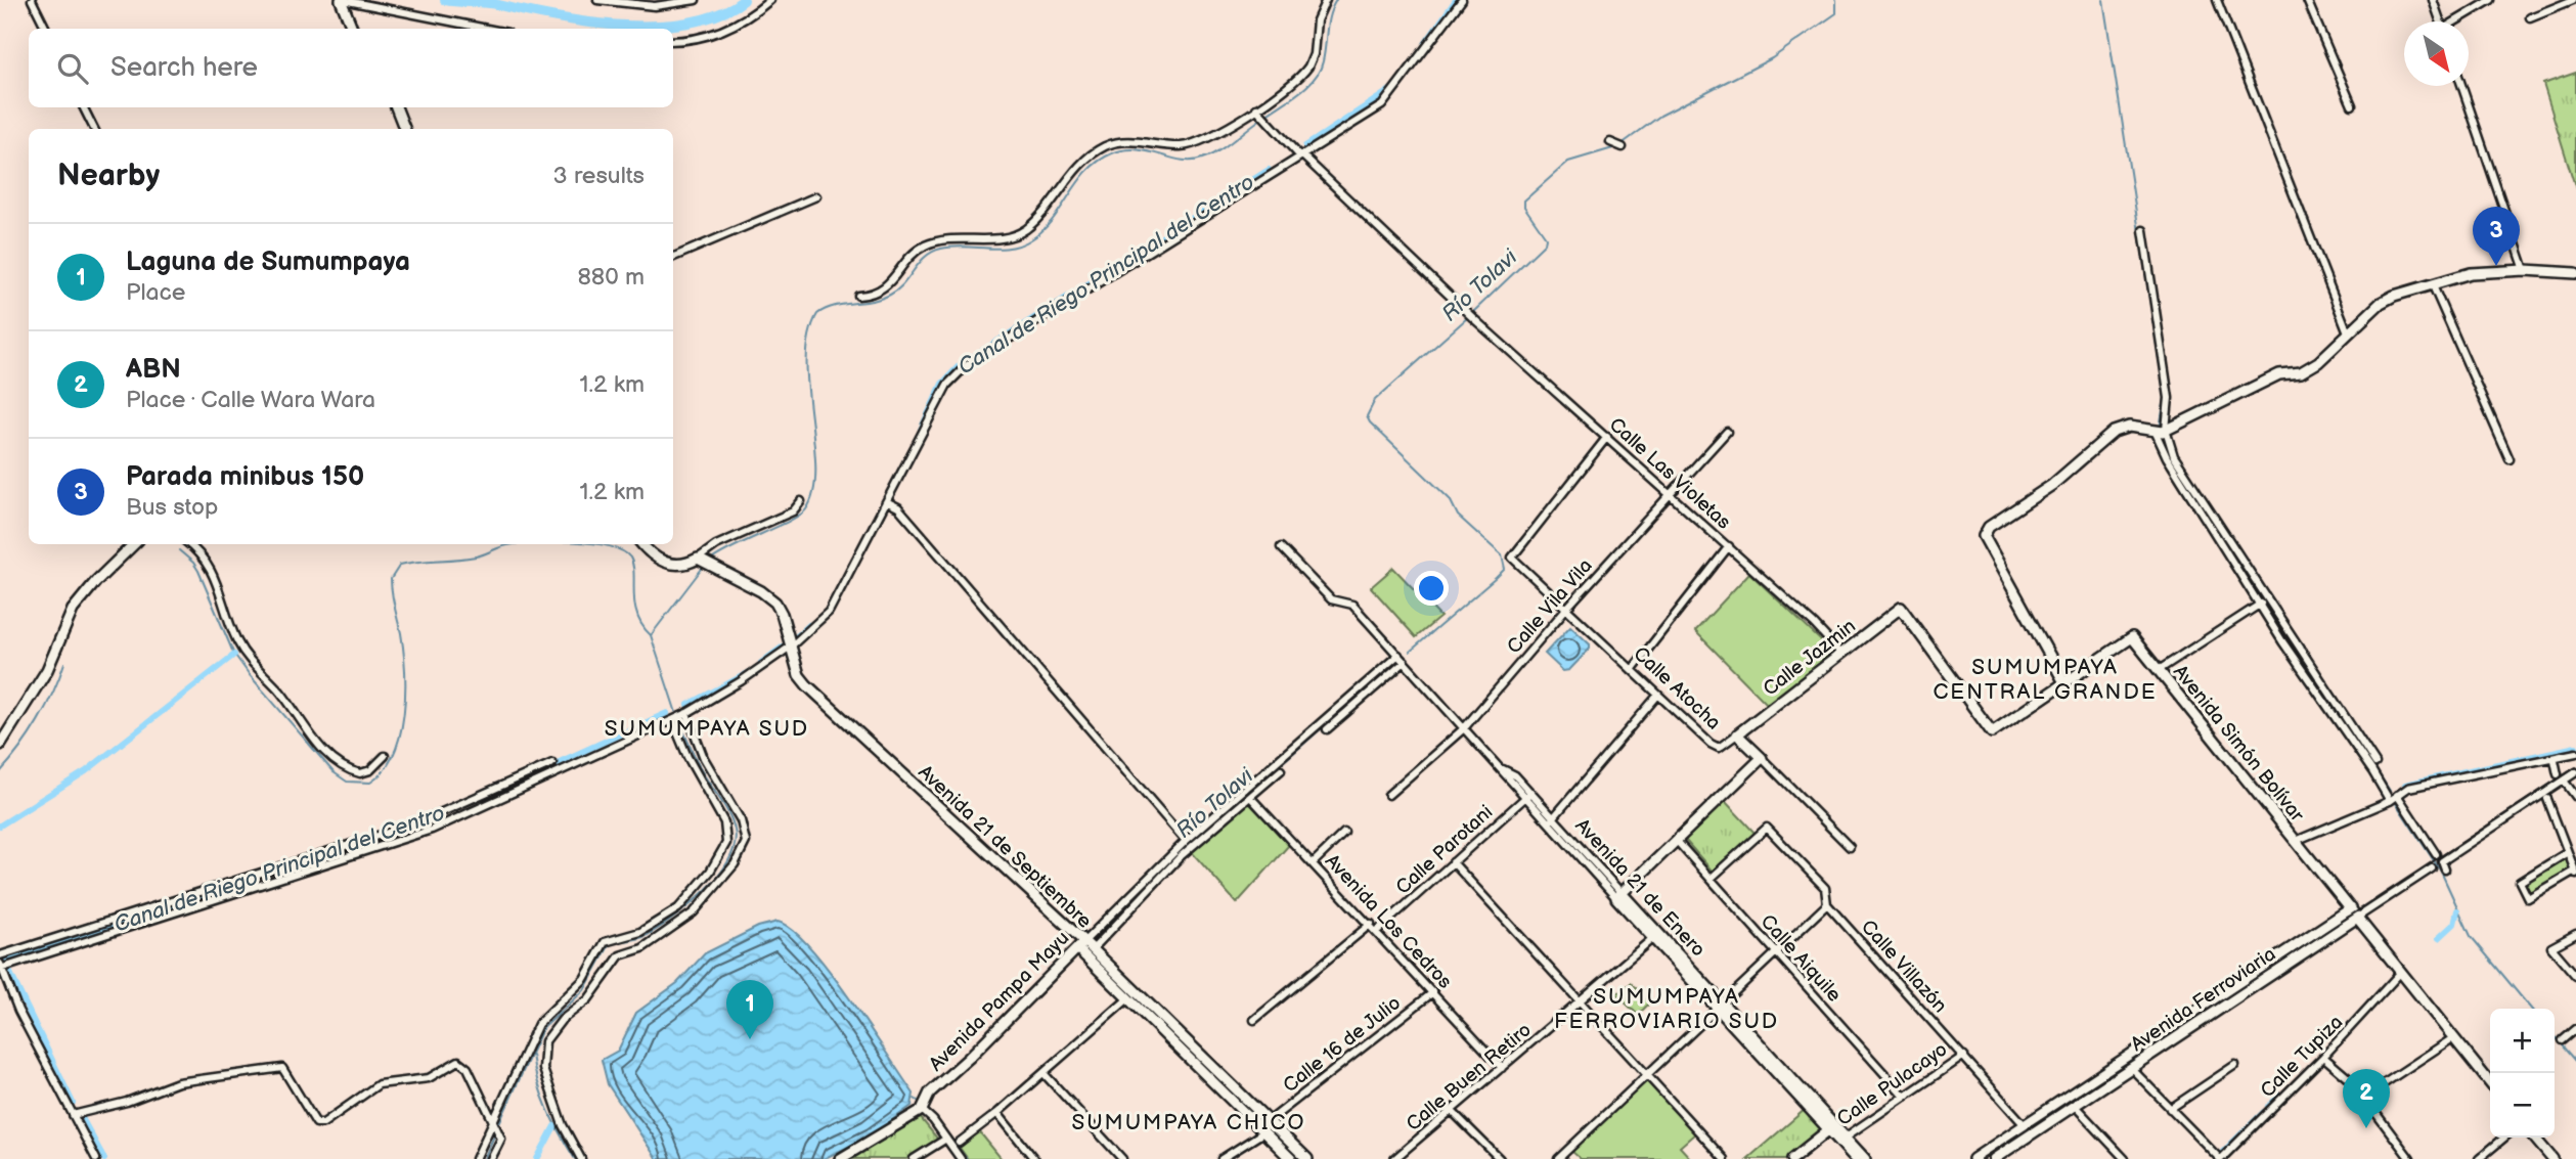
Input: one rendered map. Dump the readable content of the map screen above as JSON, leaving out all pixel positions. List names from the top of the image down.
{
  "streets": {
    "street": [
      "Calle Las Violetas",
      "Calle Vila Vila",
      "Calle Jazmin",
      "Calle Atocha",
      "Avenida Simón Bolívar",
      "Avenida 21 de Septiembre",
      "Calle Parotani",
      "Avenida 21 de Enero",
      "Avenida Los Cedros",
      "Calle Aiquile",
      "Calle Villazón",
      "Avenida Ferroviaria",
      "Avenida Pampa Mayu",
      "Calle 16 de Julio",
      "Calle Tupiza",
      "Calle Buen Retiro",
      "Calle Pulacayo"
    ]
  },
  "crossings": [
    ["Calle Las Violetas", "Calle Vila Vila"],
    ["Calle Las Violetas", "Calle Jazmin"],
    ["Calle Las Violetas", "Calle Atocha"],
    ["Calle Vila Vila", "Calle Atocha"],
    ["Calle Vila Vila", "Avenida 21 de Enero"],
    ["Calle Jazmin", "Calle Atocha"],
    ["Calle Jazmin", "Avenida Simón Bolívar"],
    ["Avenida Simón Bolívar", "Avenida Ferroviaria"],
    ["Avenida Simón Bolívar", "Calle Tupiza"],
    ["Avenida 21 de Septiembre", "Avenida Pampa Mayu"],
    ["Avenida 21 de Septiembre", "Calle 16 de Julio"],
    ["Calle Parotani", "Avenida 21 de Enero"],
    ["Calle Parotani", "Avenida Los Cedros"],
    ["Avenida 21 de Enero", "Avenida Pampa Mayu"],
    ["Avenida 21 de Enero", "Calle Buen Retiro"],
    ["Avenida 21 de Enero", "Calle Pulacayo"],
    ["Avenida Los Cedros", "Avenida Pampa Mayu"],
    ["Avenida Los Cedros", "Calle 16 de Julio"],
    ["Avenida Los Cedros", "Calle Buen Retiro"],
    ["Calle Aiquile", "Calle Villazón"],
    ["Calle Aiquile", "Calle Pulacayo"],
    ["Calle Villazón", "Avenida Ferroviaria"],
    ["Calle Villazón", "Calle Pulacayo"]
  ],
  "districts": [
    "SUMUMPAYA CENTRAL GRANDE",
    "SUMUMPAYA SUD",
    "SUMUMPAYA FERROVIARIO SUD",
    "SUMUMPAYA CHICO"
  ],
  "water": ["Canal de Riego Principal del Centro", "Río Tolavi"],
  "north": "bottom right",
  "page": {
    "search": "Search here",
    "heading": ["Nearby", "3 results"],
    "pins": ["3", "1", "2"],
    "list": [
      {
        "mark": "1",
        "name": "Laguna de Sumumpaya",
        "note": "Place",
        "value": "880 m"
      },
      {
        "mark": "2",
        "name": "ABN",
        "note": "Place · Calle Wara Wara",
        "value": "1.2 km"
      },
      {
        "mark": "3",
        "name": "Parada minibus 150",
        "note": "Bus stop",
        "value": "1.2 km"
      }
    ],
    "map_buttons": ["+", "−"]
  }
}
